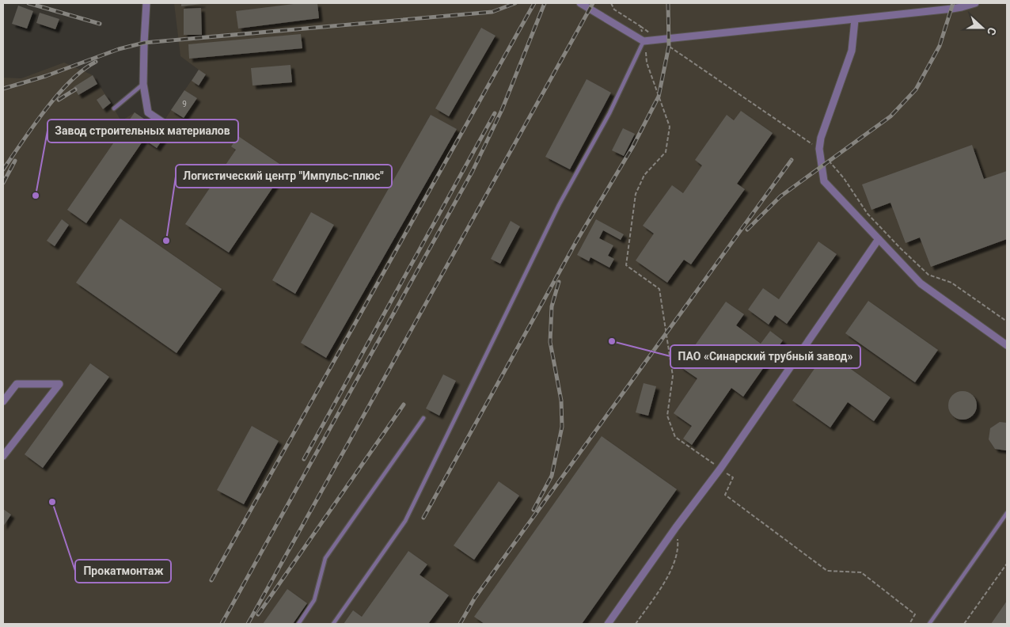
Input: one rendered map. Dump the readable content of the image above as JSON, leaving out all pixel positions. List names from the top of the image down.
{
  "places": [
    "Завод строительных материалов",
    "Логистический центр \"Импульс-плюс\"",
    "ПАО «Синарский трубный завод»",
    "Прокатмонтаж"
  ],
  "house_numbers": ["9"],
  "north": "right"
}
